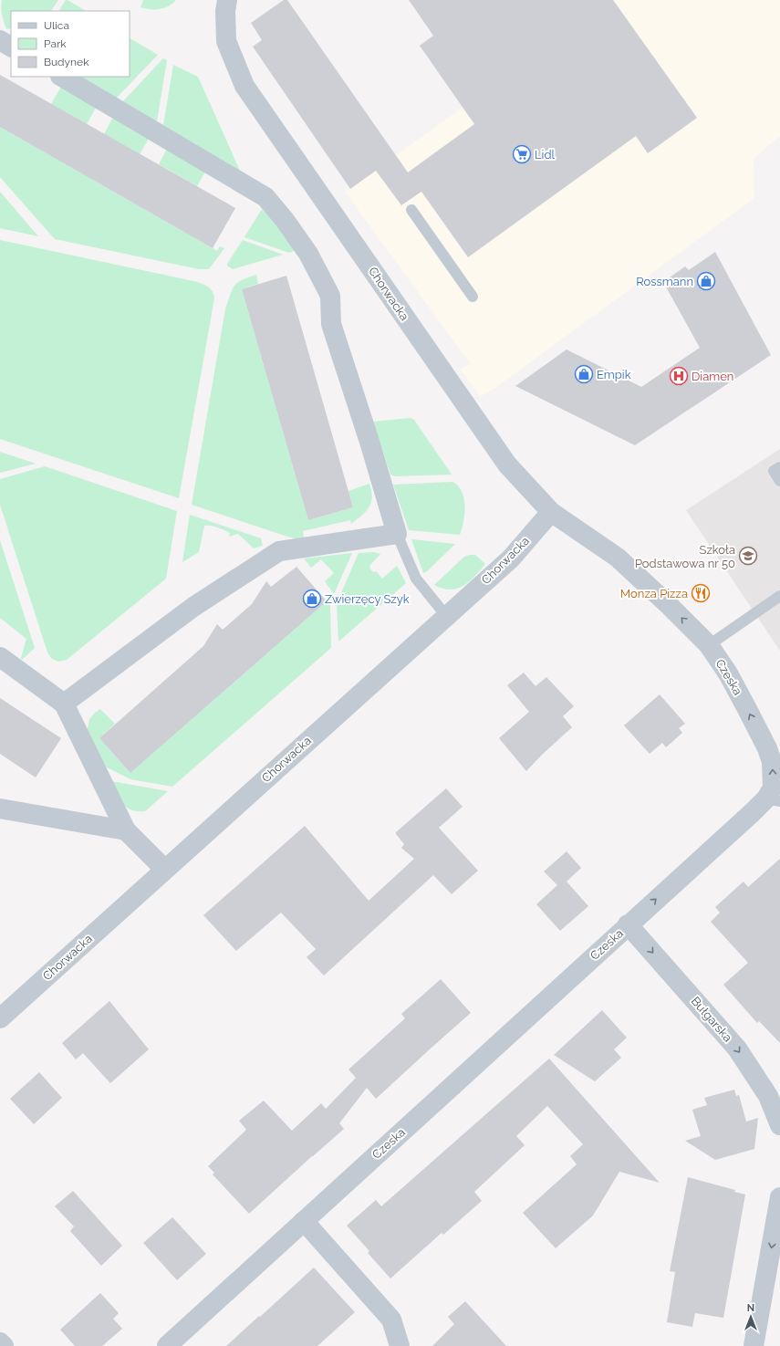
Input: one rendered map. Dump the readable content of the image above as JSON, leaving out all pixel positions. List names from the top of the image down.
{
  "streets": {
    "street": ["Chorwacka", "Czeska", "Bułgarska"]
  },
  "crossings": [
    ["Chorwacka", "Czeska"],
    ["Czeska", "Bułgarska"]
  ],
  "one_way": ["Bułgarska"],
  "places": {
    "supermarket": ["Lidl"],
    "shop": ["Rossmann", "Empik", "Zwierzęcy Szyk"],
    "hospital": ["Diamen"],
    "school or university": ["Szkoła Podstawowa nr 50"],
    "restaurant": ["Monza Pizza"]
  },
  "legend": ["Ulica", "Park", "Budynek"],
  "north": "top"
}
